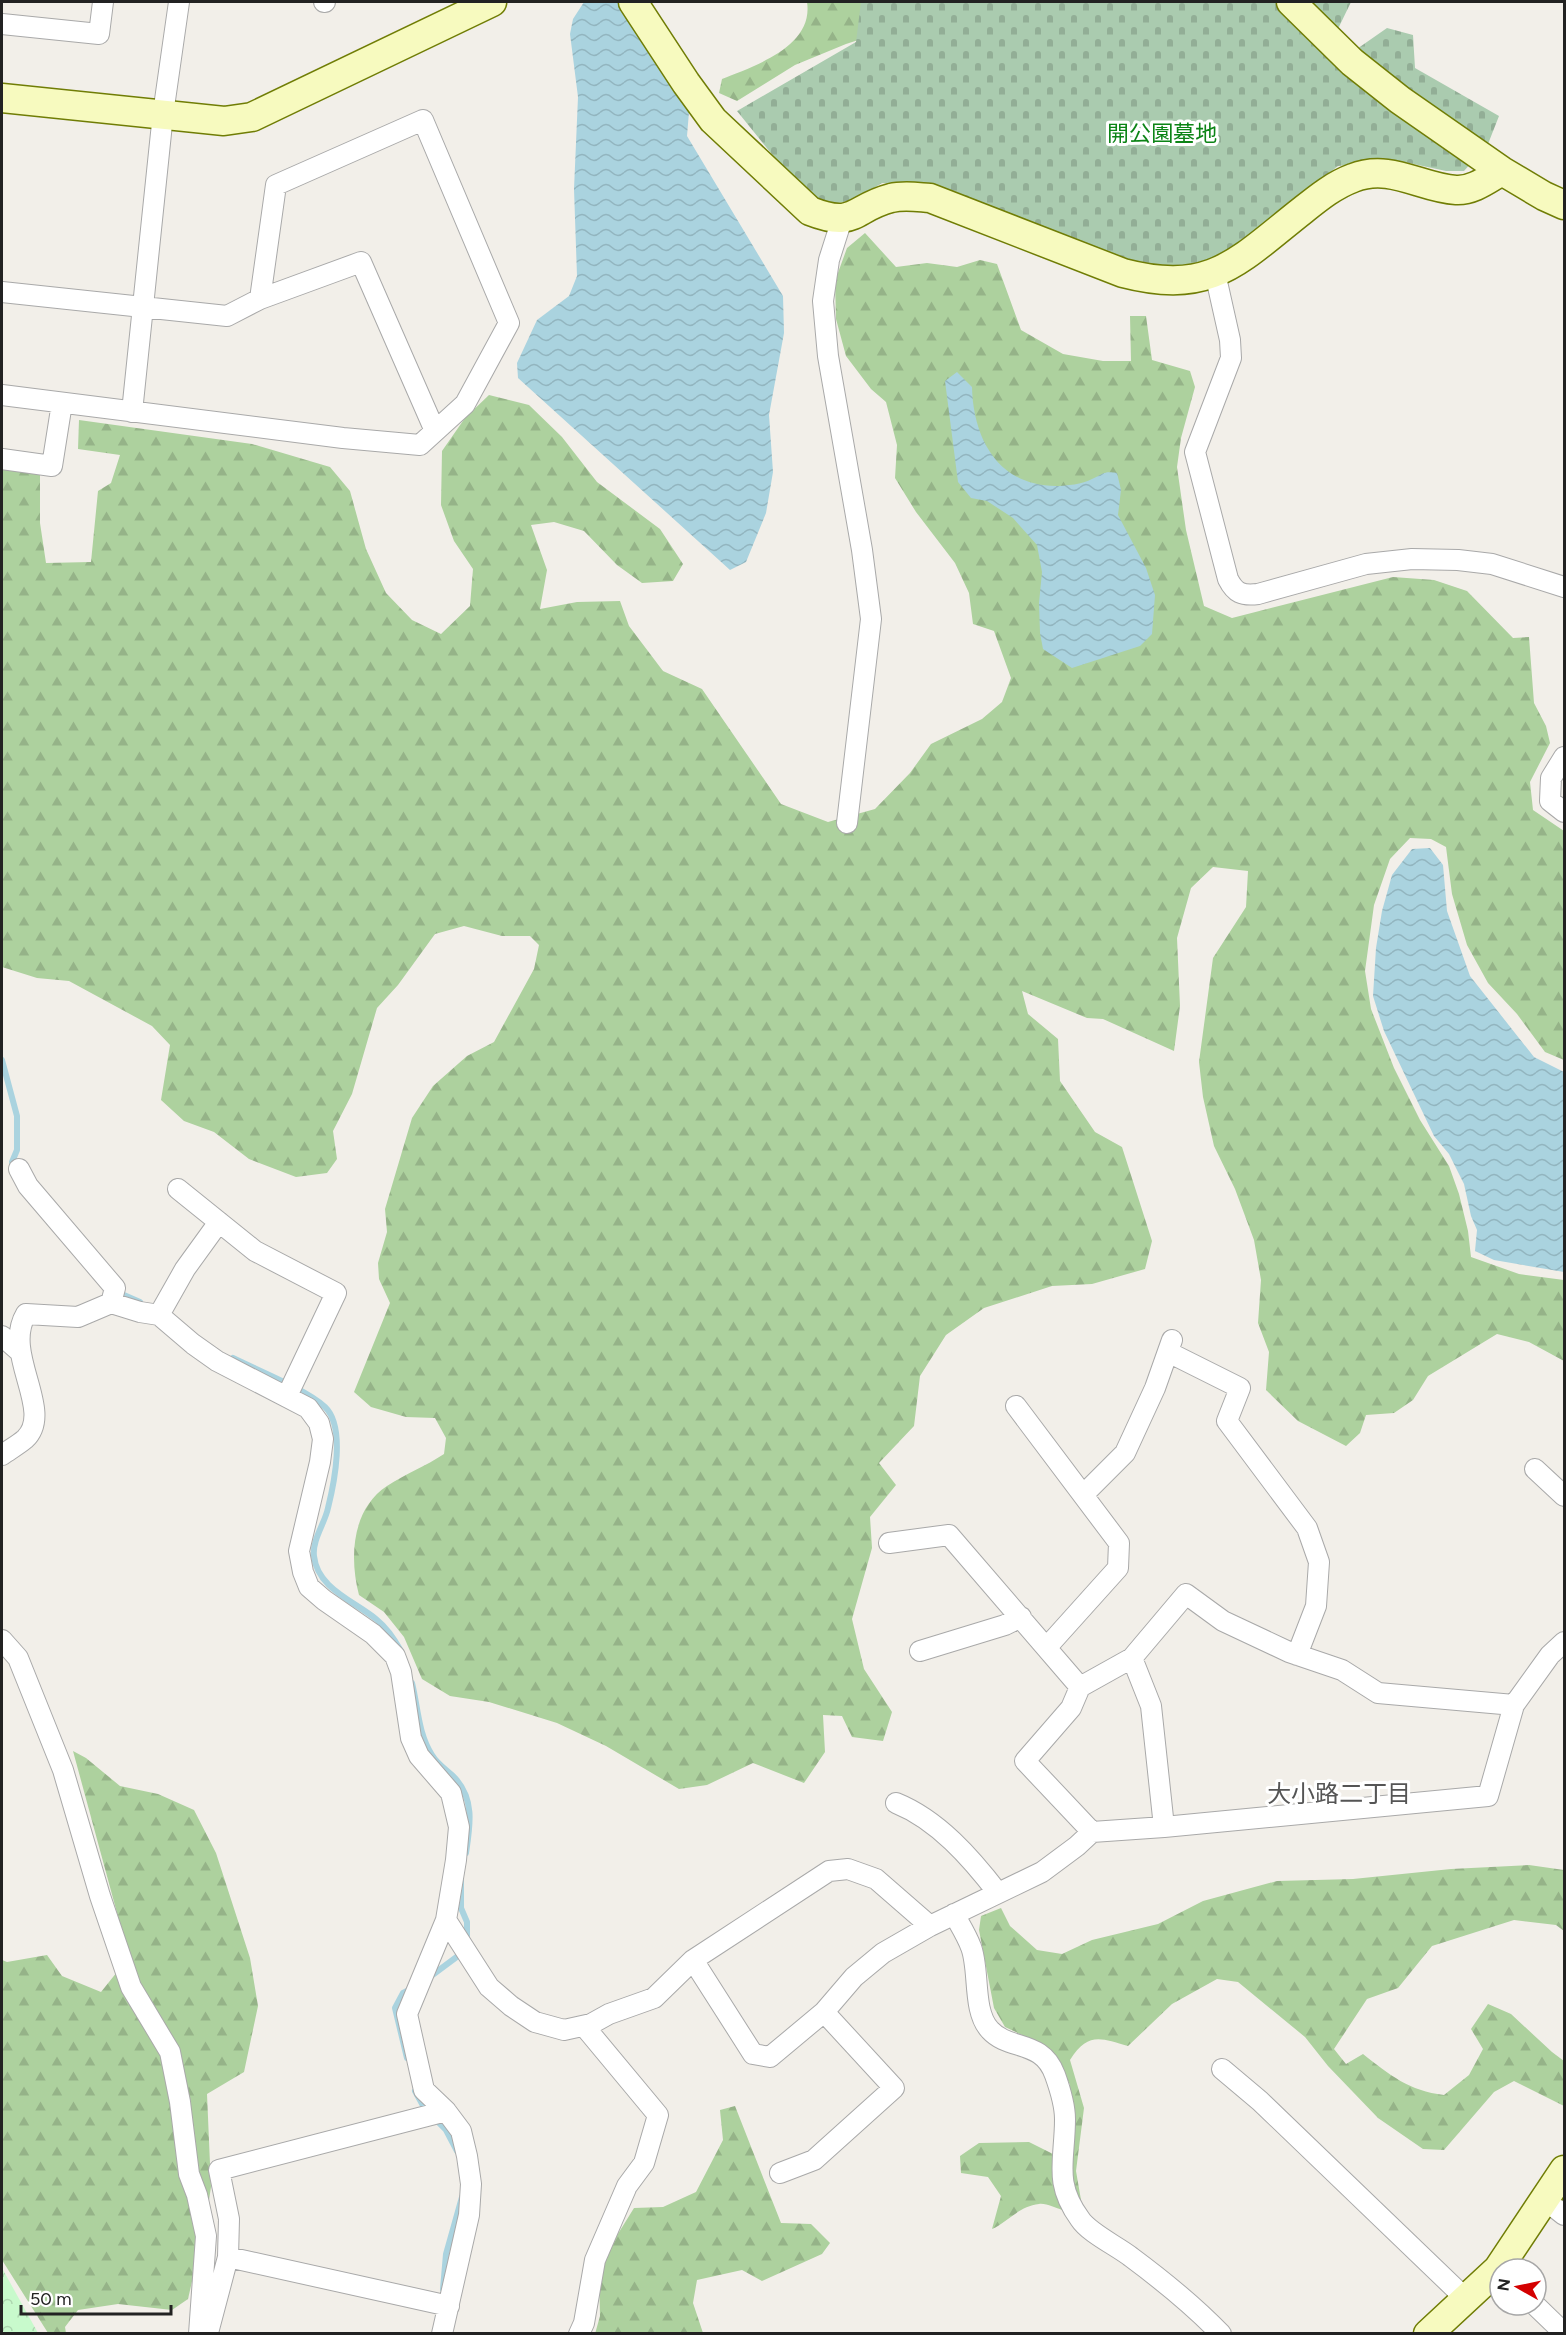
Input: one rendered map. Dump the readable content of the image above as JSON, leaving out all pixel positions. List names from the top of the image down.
{
  "districts": ["大小路二丁目"],
  "parks": ["開公園墓地"],
  "scale_bar": "50 m",
  "north": "left"
}
